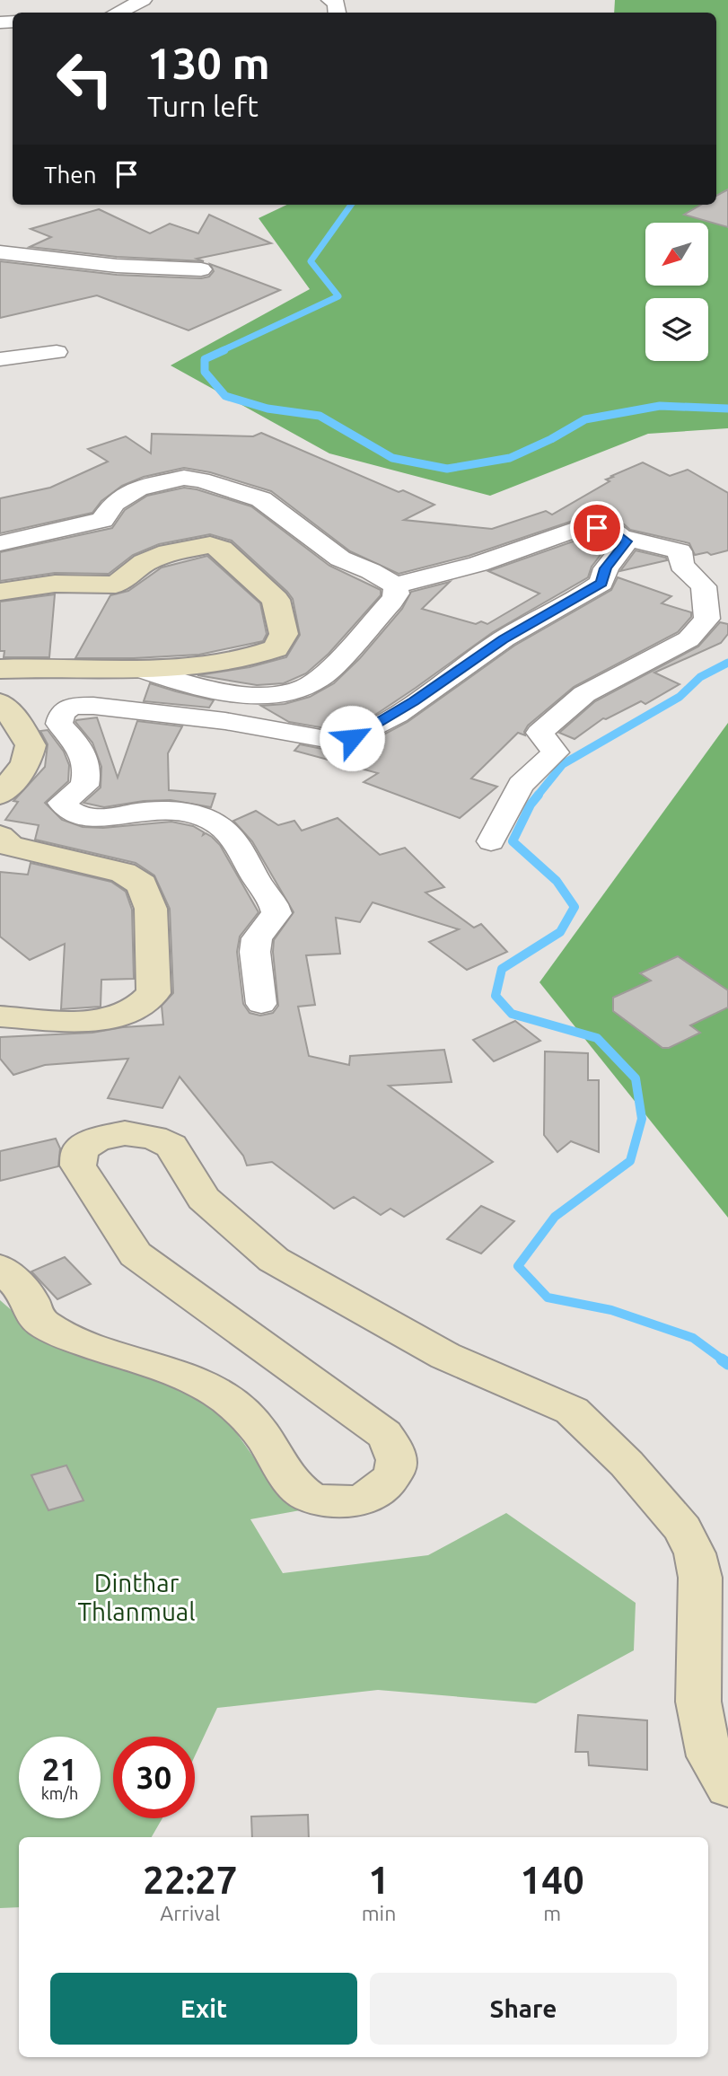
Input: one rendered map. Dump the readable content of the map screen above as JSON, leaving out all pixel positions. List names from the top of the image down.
{
  "parks": ["Dinthar Thlanmual"],
  "north": "bottom left",
  "page": {
    "turn": ["130 m", "Turn left"],
    "then": "Then",
    "speed": "21 km/h",
    "limit": "30",
    "eta": [
      "22:27",
      "Arrival",
      "1",
      "min",
      "140",
      "m"
    ],
    "buttons": ["Exit", "Share"]
  }
}
